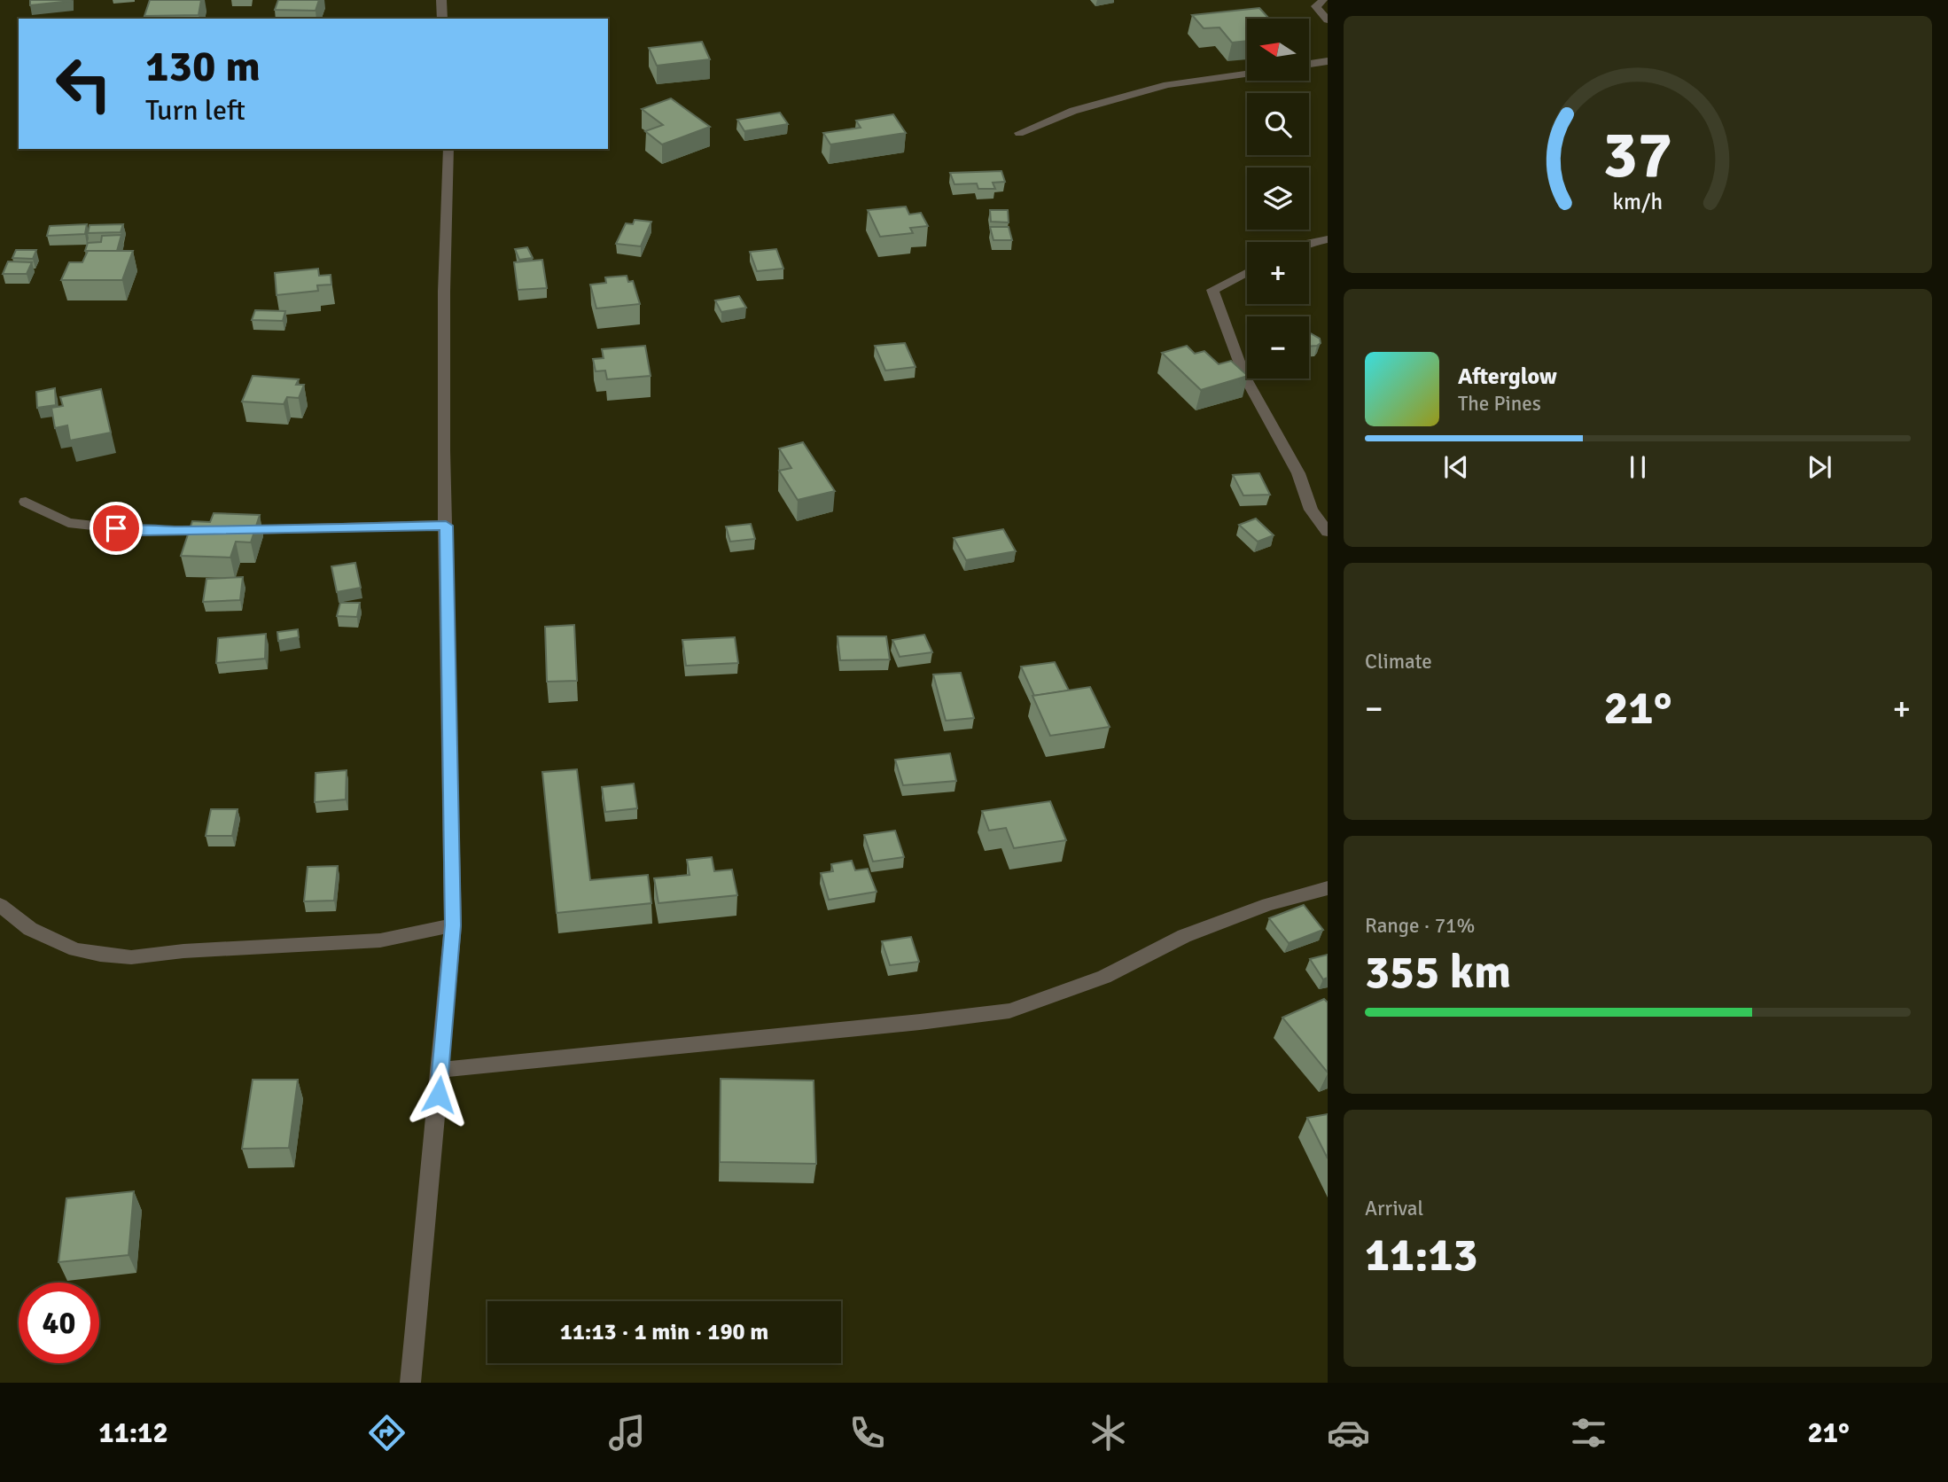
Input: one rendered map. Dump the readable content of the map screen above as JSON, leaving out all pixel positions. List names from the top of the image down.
{
  "north": "left",
  "page": {
    "map_buttons": ["+", "−"],
    "turn": ["130 m", "Turn left"],
    "song": ["Afterglow", "The Pines"],
    "tile": [
      "Climate",
      ["Range · 71%", "355 km"],
      ["Arrival", "11:13"]
    ],
    "heat": ["−", "21°", "+"],
    "limit": "40",
    "trip": "11:13 · 1 min · 190 m",
    "tabs": ["11:12", "21°"],
    "gauge": ["37", "km/h"]
  }
}
